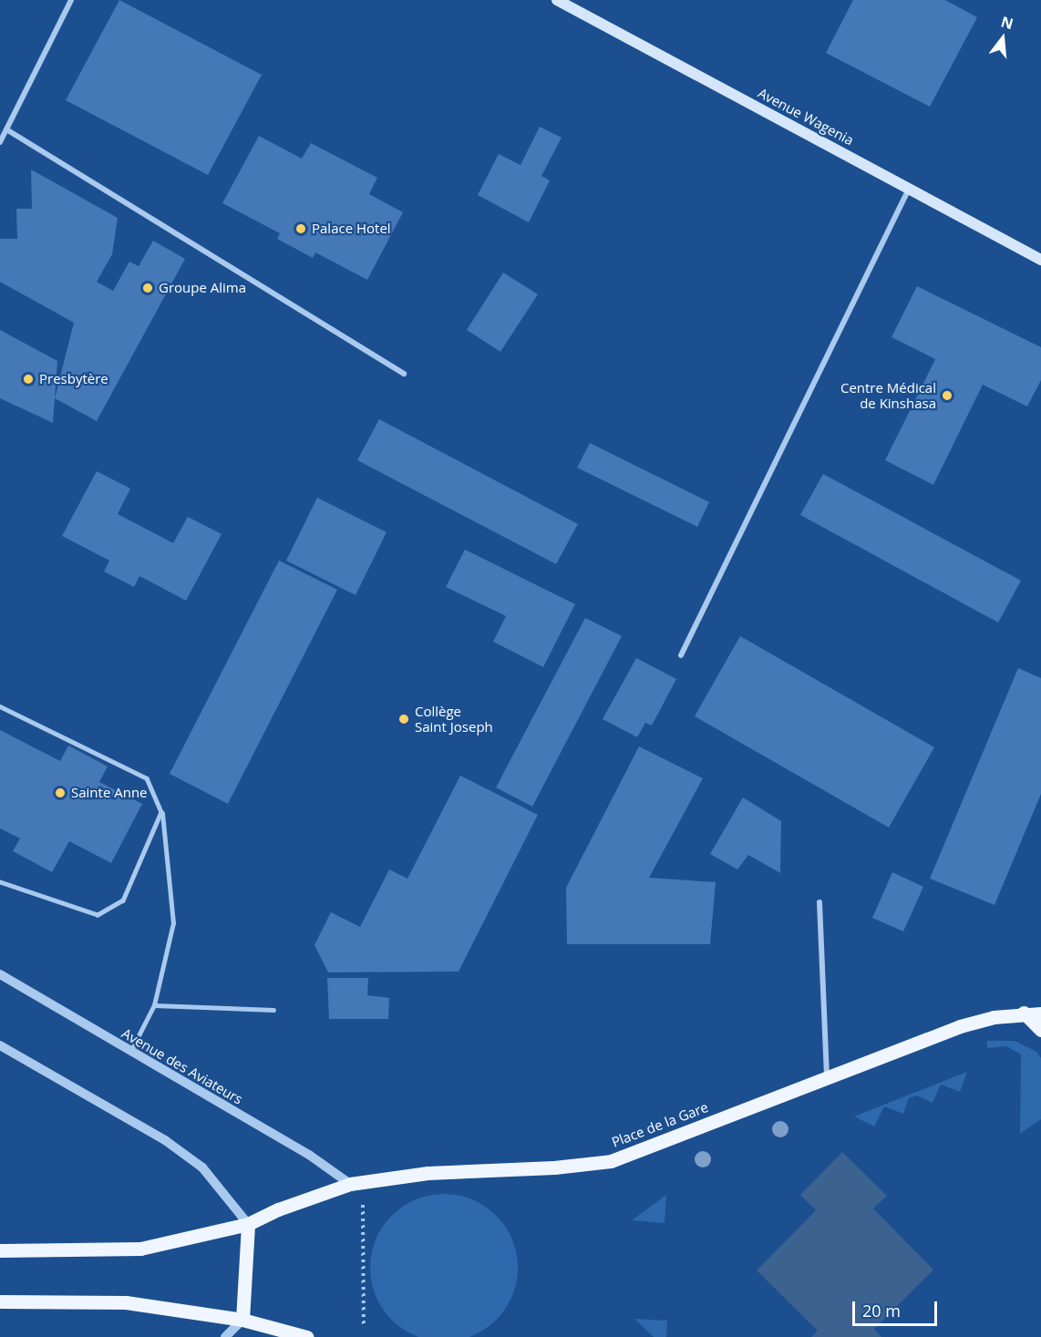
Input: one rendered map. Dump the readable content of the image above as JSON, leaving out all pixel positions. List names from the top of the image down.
{
  "streets": {
    "main road": ["Avenue Wagenia", "Place de la Gare"],
    "street": ["Avenue des Aviateurs"]
  },
  "crossings": [
    ["Avenue des Aviateurs", "Place de la Gare"]
  ],
  "places": [
    "Palace Hotel",
    "Groupe Alima",
    "Presbytère",
    "Centre Médical de Kinshasa",
    "Collège Saint Joseph",
    "Sainte Anne"
  ],
  "scale_bar": "20 m",
  "north": "top"
}
